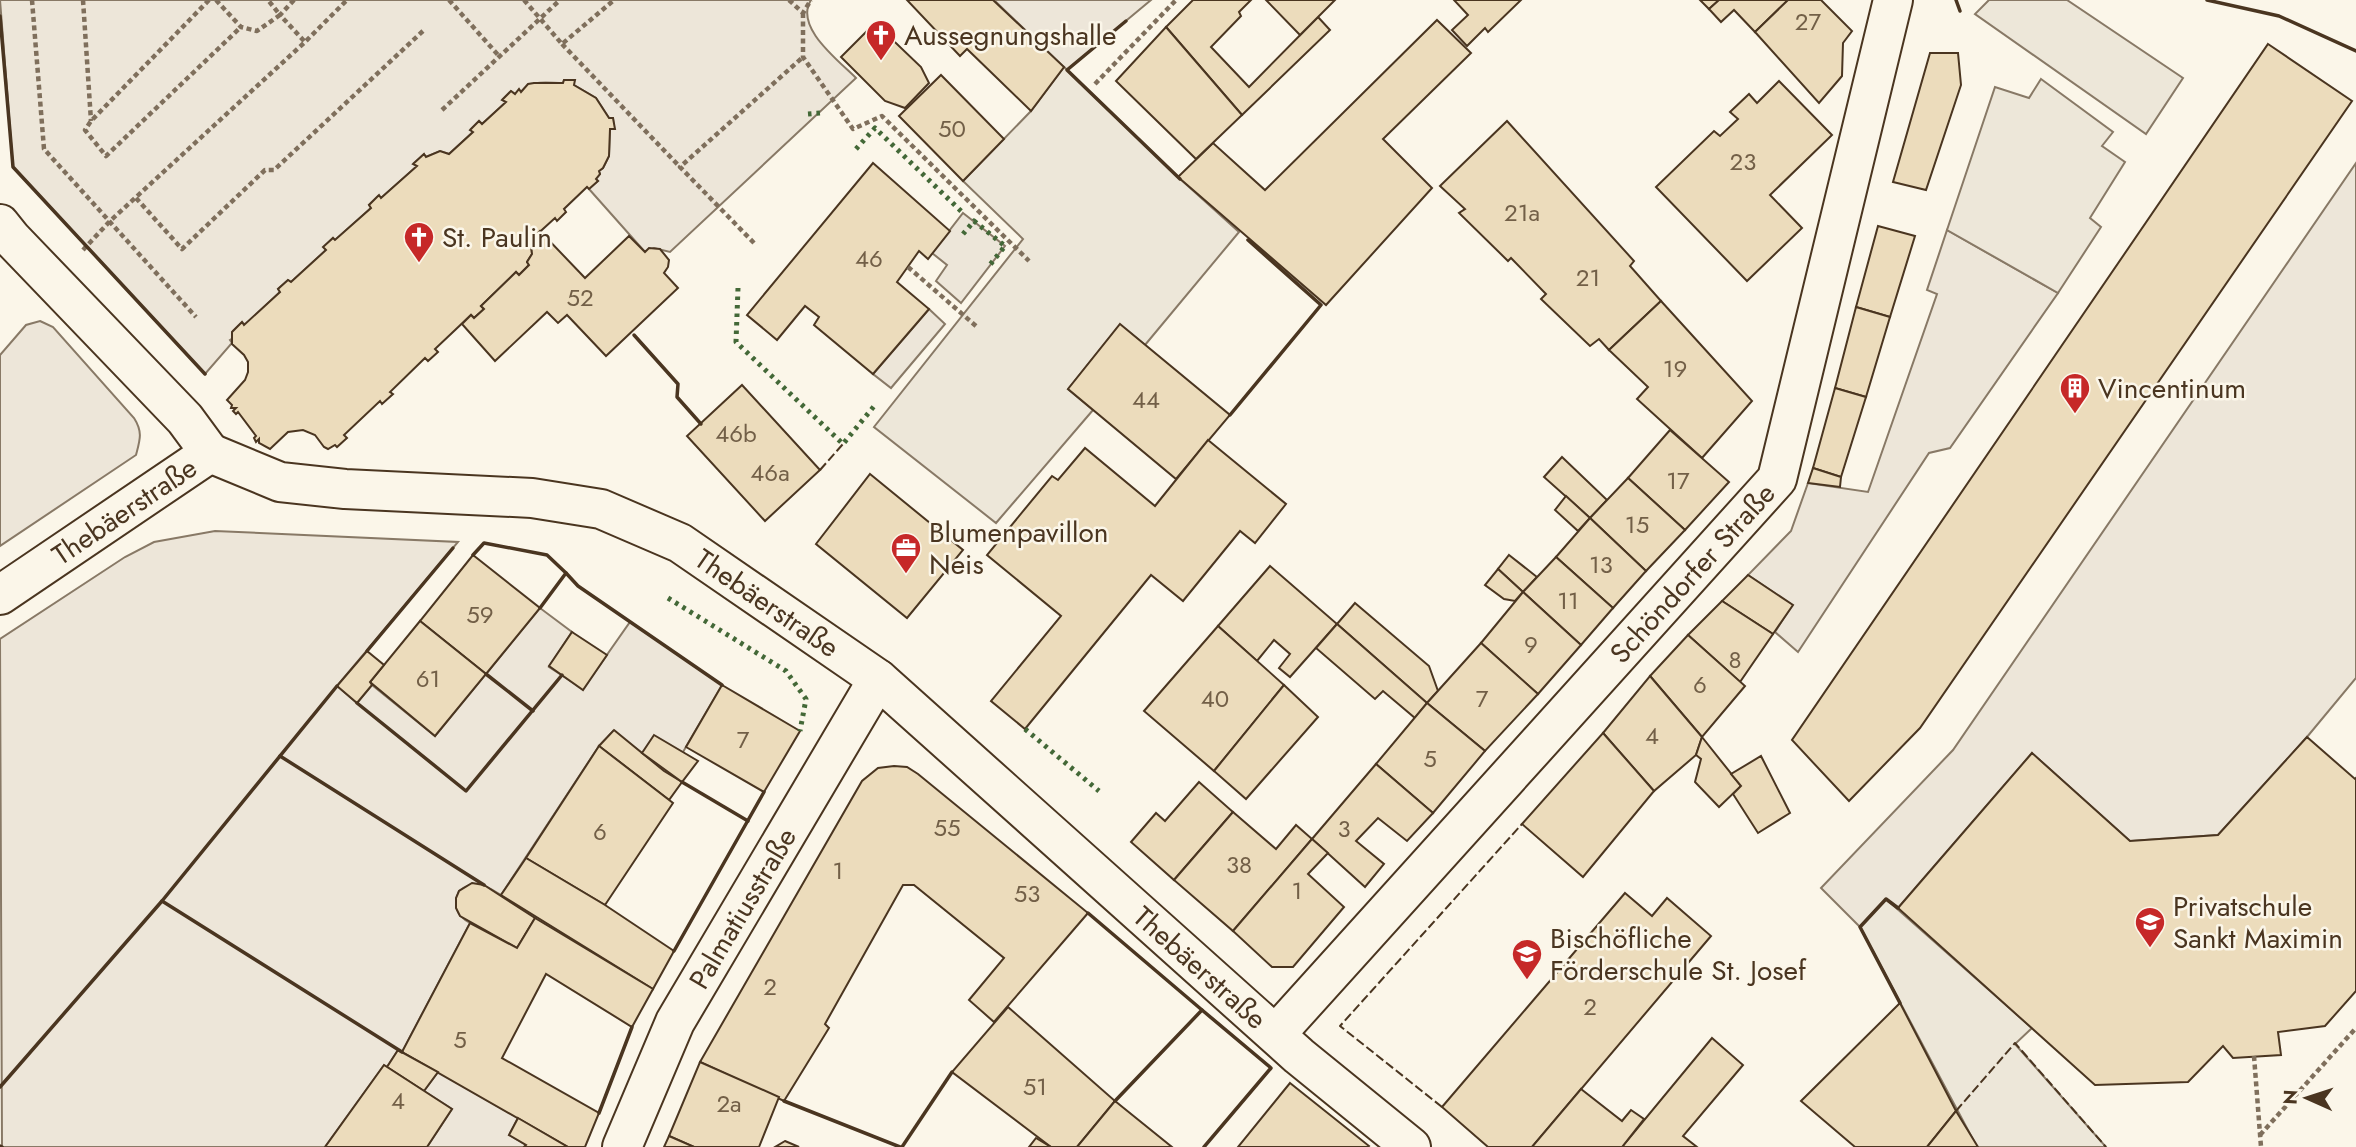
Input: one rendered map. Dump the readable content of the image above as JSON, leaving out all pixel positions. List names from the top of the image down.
{
  "streets": {
    "street": ["Thebäerstraße", "Schöndorfer Straße", "Palmatiusstraße"]
  },
  "crossings": [
    ["Thebäerstraße", "Schöndorfer Straße"],
    ["Thebäerstraße", "Palmatiusstraße"]
  ],
  "places": {
    "church": ["Aussegnungshalle", "St. Paulin"],
    "building": ["Vincentinum"],
    "office": ["Blumenpavillon Neis"],
    "school or university": ["Privatschule Sankt Maximin", "Bischöfliche Förderschule St. Josef"]
  },
  "house_numbers": [
    "27",
    "50",
    "23",
    "21a",
    "46",
    "21",
    "52",
    "19",
    "44",
    "46b",
    "46a",
    "17",
    "15",
    "13",
    "11",
    "59",
    "9",
    "8",
    "61",
    "6",
    "40",
    "7",
    "4",
    "7",
    "5",
    "55",
    "3",
    "6",
    "38",
    "1",
    "1",
    "53",
    "2",
    "2",
    "5",
    "51",
    "4",
    "2a"
  ],
  "north": "left"
}
